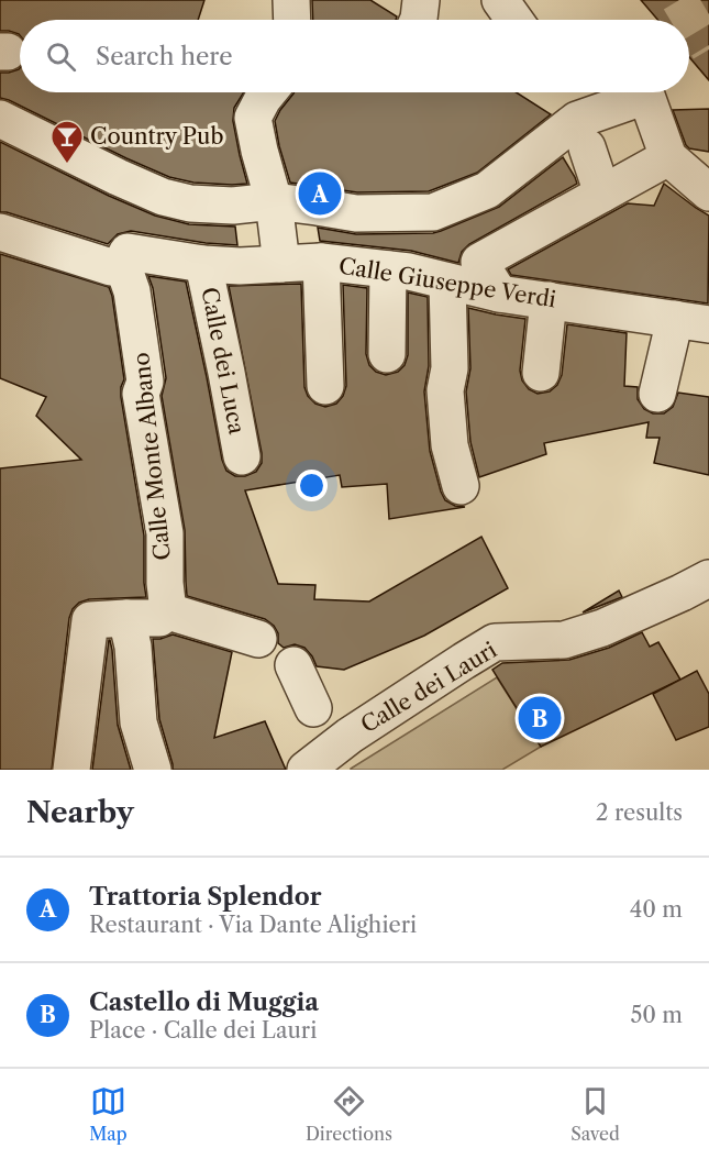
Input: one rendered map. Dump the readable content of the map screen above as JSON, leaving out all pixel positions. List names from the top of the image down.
{
  "streets": {
    "street": [
      "Calle Giuseppe Verdi",
      "Calle dei Luca",
      "Calle Monte Albano",
      "Calle dei Lauri"
    ]
  },
  "crossings": [
    ["Calle Giuseppe Verdi", "Calle dei Luca"],
    ["Calle Giuseppe Verdi", "Calle Monte Albano"]
  ],
  "places": {
    "bar": ["Country Pub"]
  },
  "page": {
    "search": "Search here",
    "pins": ["A", "B"],
    "heading": ["Nearby", "2 results"],
    "list": [
      {
        "mark": "A",
        "name": "Trattoria Splendor",
        "note": "Restaurant · Via Dante Alighieri",
        "value": "40 m"
      },
      {
        "mark": "B",
        "name": "Castello di Muggia",
        "note": "Place · Calle dei Lauri",
        "value": "50 m"
      }
    ],
    "nav": ["Map", "Directions", "Saved"]
  }
}
